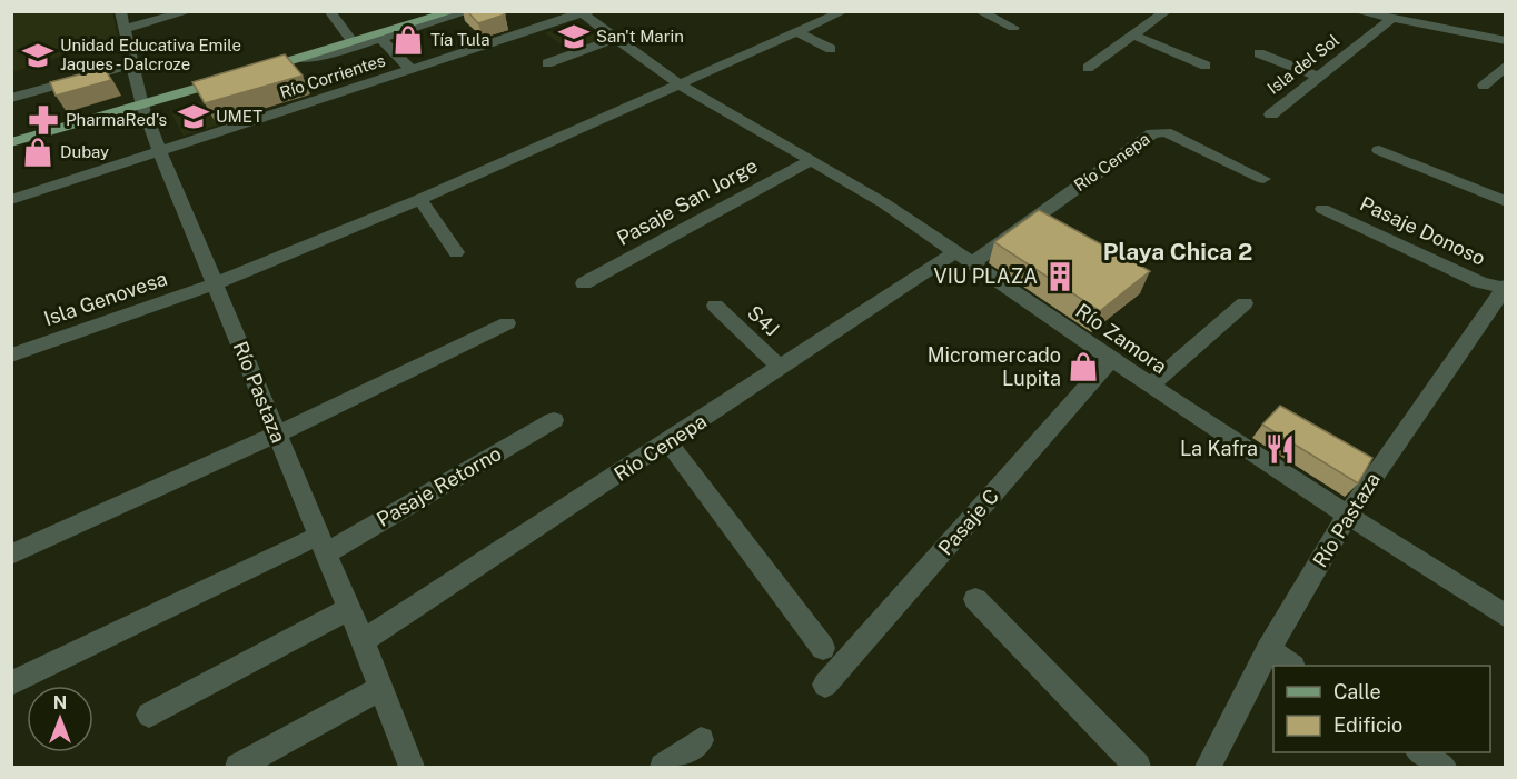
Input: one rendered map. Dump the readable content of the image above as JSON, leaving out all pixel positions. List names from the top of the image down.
{
  "streets": {
    "street": [
      "Isla del Sol",
      "Río Corrientes",
      "Río Cenepa",
      "Pasaje San Jorge",
      "Pasaje Donoso",
      "Isla Genovesa",
      "S4J",
      "Río Zamora",
      "Río Pastaza",
      "Pasaje Retorno",
      "Pasaje C"
    ]
  },
  "crossings": [
    ["Río Corrientes", "Río Zamora"],
    ["Río Corrientes", "Río Pastaza"],
    ["Río Cenepa", "S4J"],
    ["Río Cenepa", "Río Zamora"],
    ["Río Cenepa", "Río Pastaza"],
    ["Pasaje San Jorge", "Río Zamora"],
    ["Pasaje Donoso", "Río Pastaza"],
    ["Isla Genovesa", "Río Zamora"],
    ["Isla Genovesa", "Río Pastaza"],
    ["Río Zamora", "Río Pastaza"],
    ["Río Zamora", "Pasaje C"],
    ["Río Pastaza", "Pasaje Retorno"]
  ],
  "districts": ["Playa Chica 2"],
  "places": {
    "school or university": ["San't Marin", "Unidad Educativa Emile Jaques - Dalcroze", "UMET"],
    "shop": ["Tía Tula", "Dubay", "Micromercado Lupita"],
    "pharmacy": ["PharmaRed's"],
    "building": ["VIU PLAZA"],
    "restaurant": ["La Kafra"]
  },
  "legend": ["Calle", "Edificio"],
  "north": "top"
}
